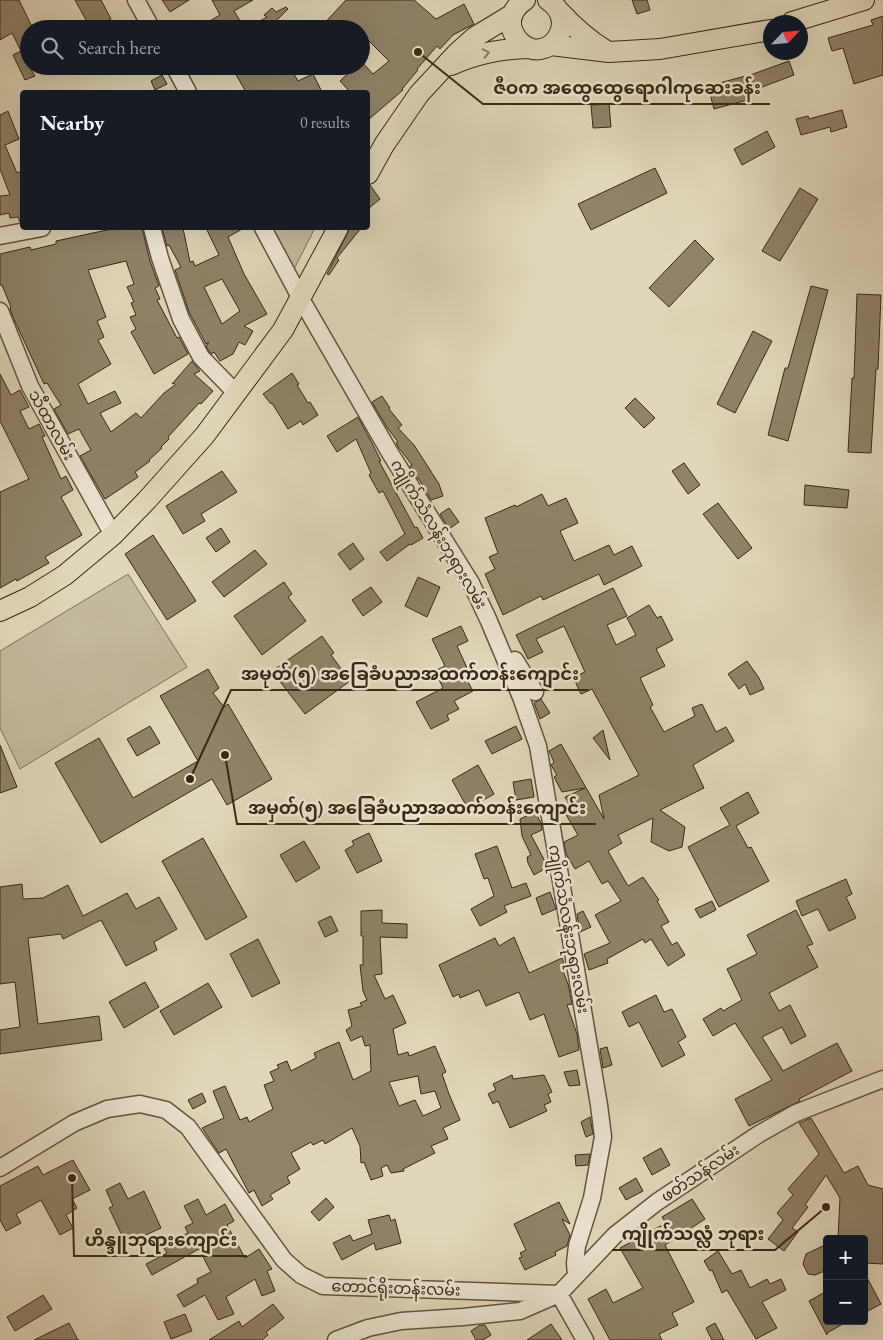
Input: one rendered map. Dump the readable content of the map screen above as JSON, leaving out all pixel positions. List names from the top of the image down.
{
  "streets": {
    "street": [
      "သီထာလမ်း",
      "ကျိုက်သံလန်းဘုရားလမ်း",
      "ဖတ်သန်လမ်း",
      "တောင်ရိုးတန်းလမ်း"
    ]
  },
  "crossings": [
    ["ကျိုက်သံလန်းဘုရားလမ်း", "ဖတ်သန်လမ်း"],
    ["ဖတ်သန်လမ်း", "တောင်ရိုးတန်းလမ်း"]
  ],
  "places": [
    "ဇီဝက အထွေထွေရောဂါကုဆေးခန်း",
    "အမှတ်(၅) အခြေခံပညာအထက်တန်းကျောင်း",
    "အမုတ်(၅) အခြေခံပညာအထက်တန်းကျောင်း",
    "ဟိန္ဒူဘုရားကျောင်း",
    "ကျိုက်သလ္လံ ဘုရား"
  ],
  "north": "top right",
  "page": {
    "search": "Search here",
    "heading": ["Nearby", "0 results"],
    "map_buttons": ["+", "−"]
  }
}
